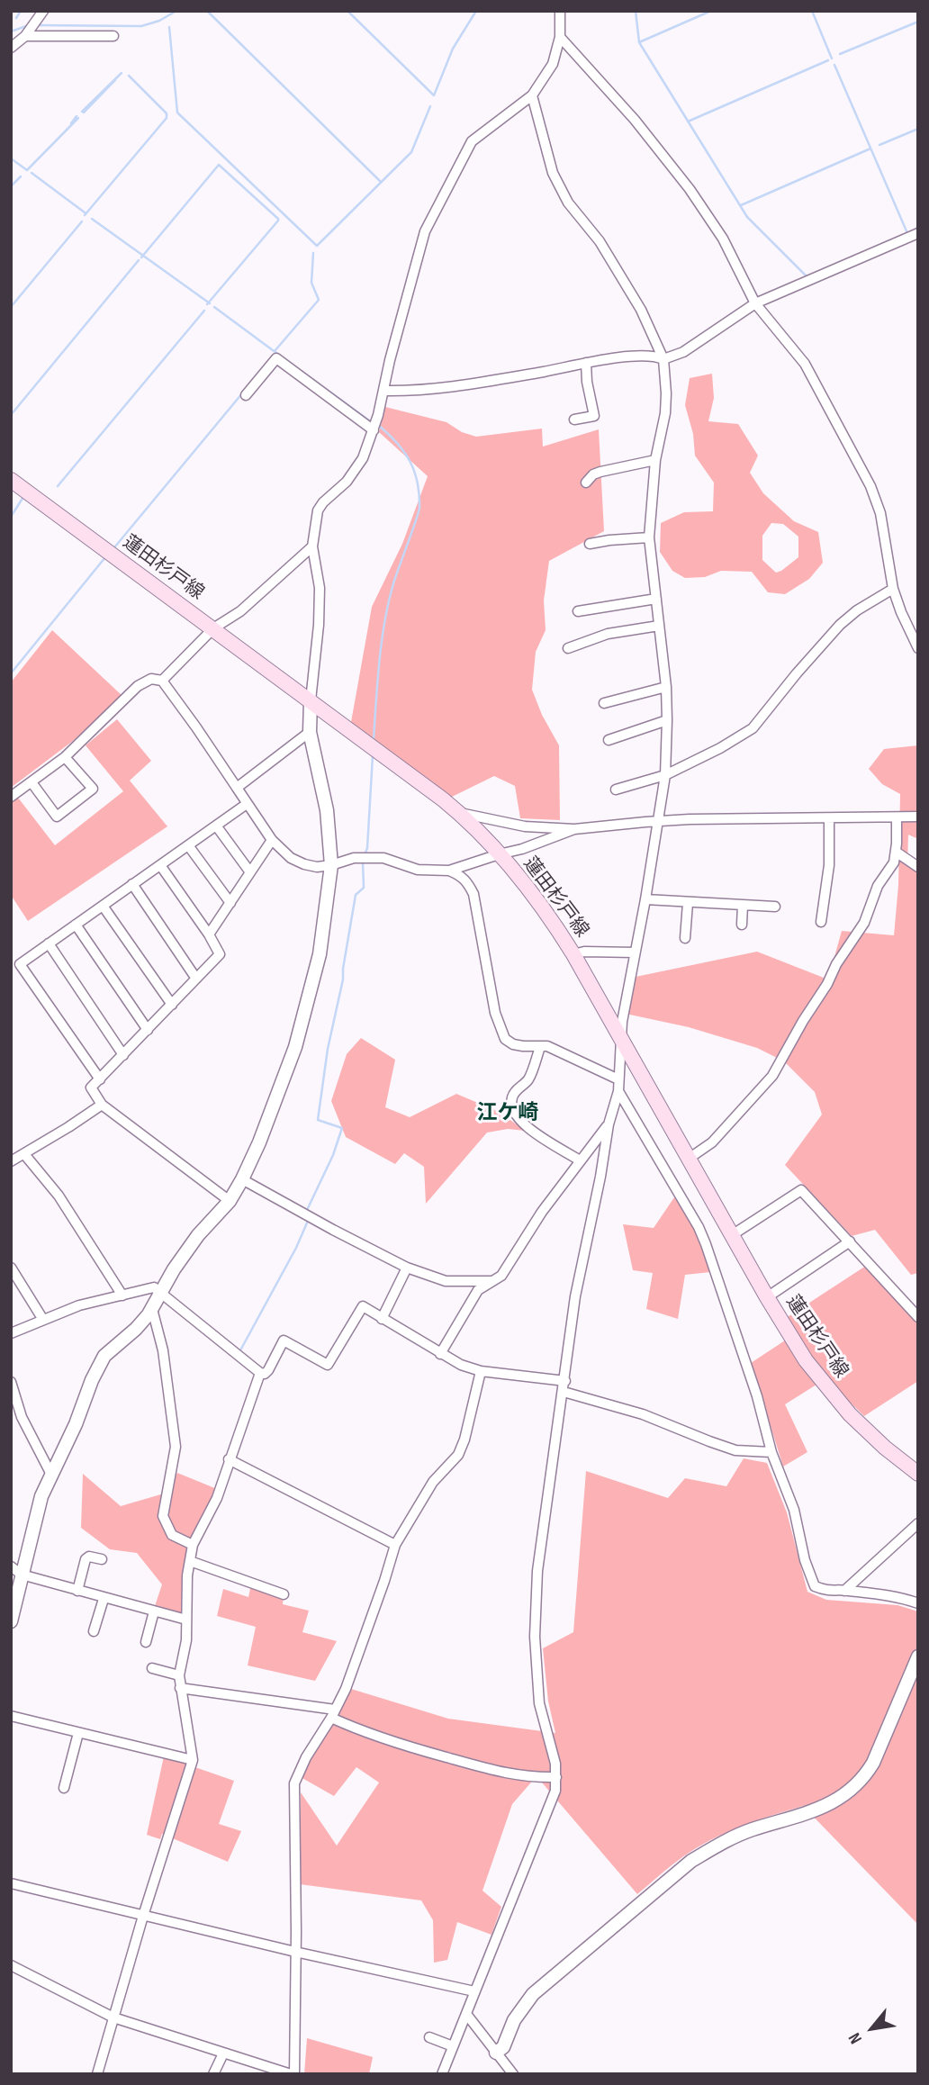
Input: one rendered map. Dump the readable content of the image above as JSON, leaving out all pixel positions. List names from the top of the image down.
{
  "streets": {
    "main road": ["蓮田杉戸線"]
  },
  "districts": ["江ケ崎"],
  "north": "bottom left"
}
